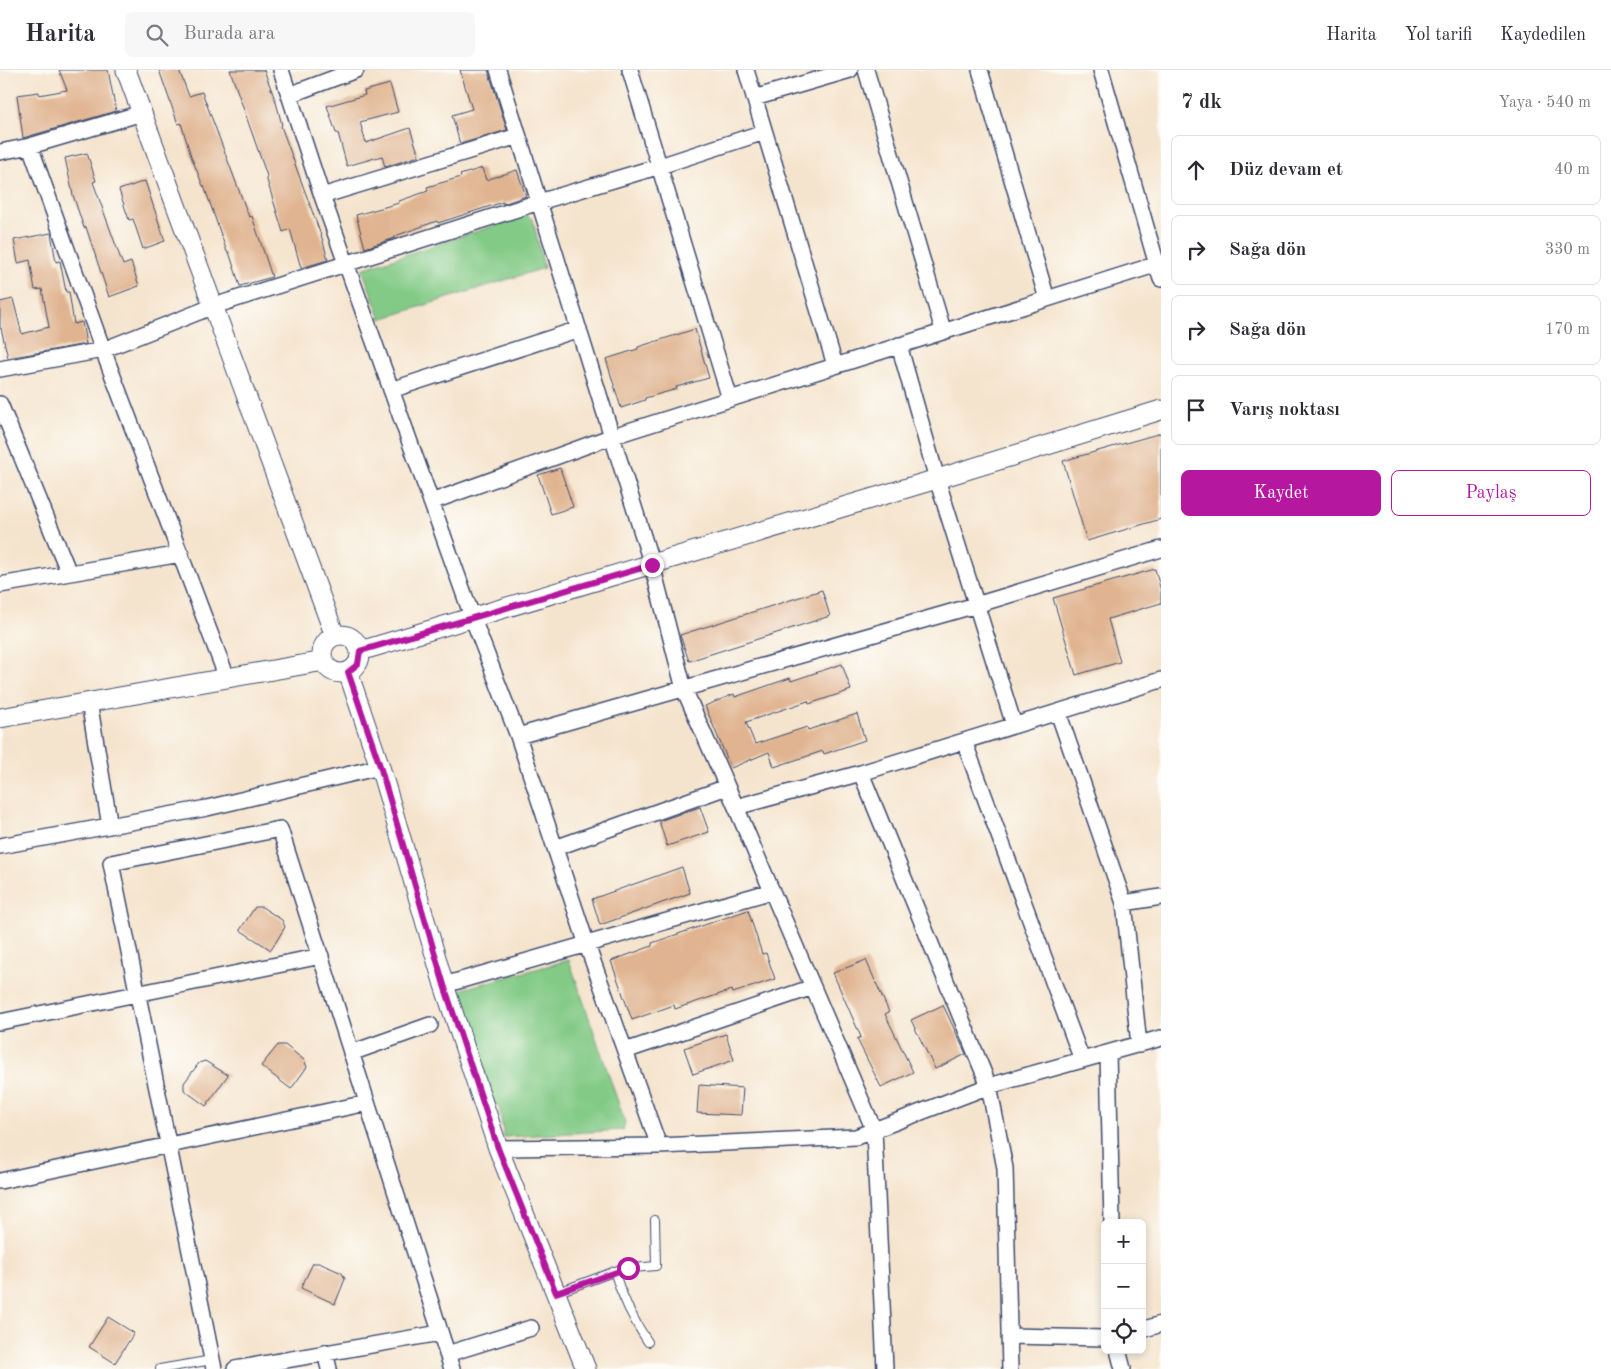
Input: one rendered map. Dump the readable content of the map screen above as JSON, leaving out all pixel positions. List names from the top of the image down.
{
  "page": {
    "header": "Harita",
    "search": "Burada ara",
    "nav": ["Harita", "Yol tarifi", "Kaydedilen"],
    "heading": ["7 dk", "Yaya · 540 m"],
    "list": [
      ["Düz devam et", "40 m"],
      ["Sağa dön", "330 m"],
      ["Sağa dön", "170 m"],
      "Varış noktası"
    ],
    "buttons": ["Kaydet", "Paylaş"],
    "map_buttons": ["+", "−"]
  }
}
